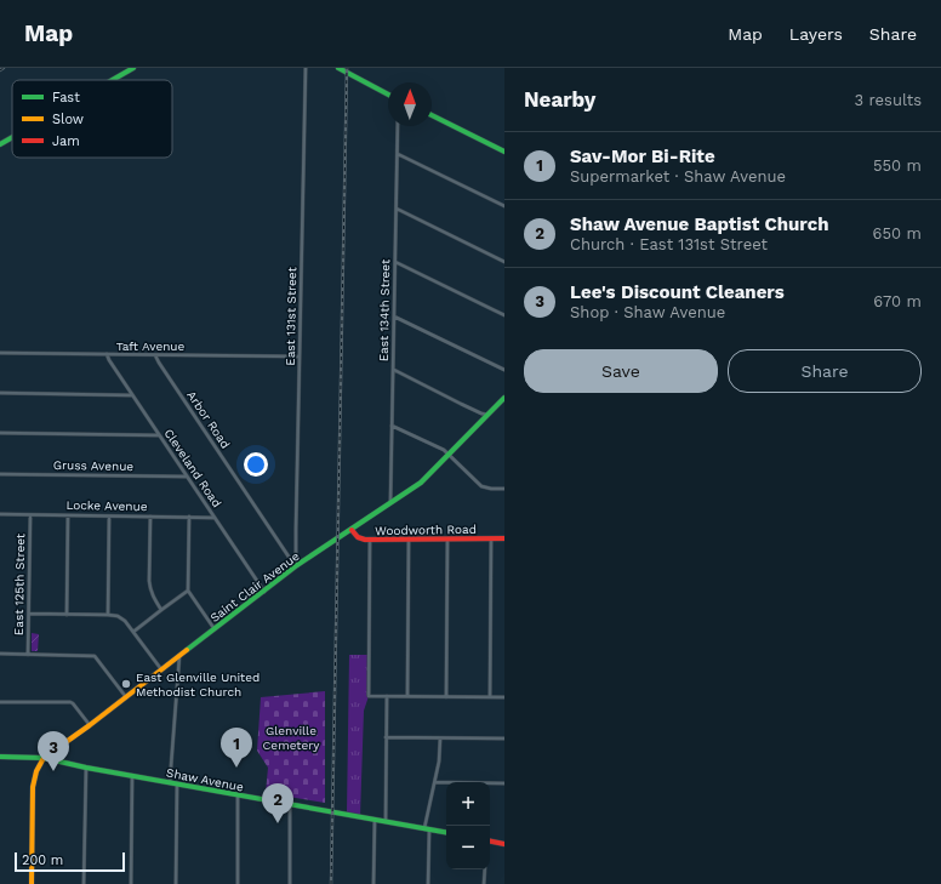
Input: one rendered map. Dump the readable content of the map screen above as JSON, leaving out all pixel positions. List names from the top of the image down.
{
  "streets": {
    "street": [
      "East 134th Street",
      "East 131st Street",
      "Taft Avenue",
      "Arbor Road",
      "Gruss Avenue",
      "Cleveland Road",
      "Locke Avenue",
      "Woodworth Road",
      "East 125th Street",
      "Saint Clair Avenue",
      "Shaw Avenue"
    ]
  },
  "crossings": [
    ["East 134th Street", "Saint Clair Avenue"],
    ["East 131st Street", "Taft Avenue"],
    ["East 131st Street", "Arbor Road"],
    ["East 131st Street", "Saint Clair Avenue"],
    ["Taft Avenue", "Arbor Road"],
    ["Taft Avenue", "Cleveland Road"],
    ["Arbor Road", "Saint Clair Avenue"],
    ["Gruss Avenue", "Cleveland Road"],
    ["Cleveland Road", "Locke Avenue"],
    ["Cleveland Road", "Saint Clair Avenue"],
    ["Locke Avenue", "East 125th Street"],
    ["Woodworth Road", "Saint Clair Avenue"],
    ["Saint Clair Avenue", "Shaw Avenue"]
  ],
  "parks": ["Glenville Cemetery"],
  "places": ["East Glenville United Methodist Church"],
  "legend": ["Fast", "Slow", "Jam"],
  "scale_bar": "200 m",
  "north": "top",
  "page": {
    "header": "Map",
    "nav": ["Map", "Layers", "Share"],
    "heading": ["Nearby", "3 results"],
    "list": [
      {
        "mark": "1",
        "name": "Sav-Mor Bi-Rite",
        "note": "Supermarket · Shaw Avenue",
        "value": "550 m"
      },
      {
        "mark": "2",
        "name": "Shaw Avenue Baptist Church",
        "note": "Church · East 131st Street",
        "value": "650 m"
      },
      {
        "mark": "3",
        "name": "Lee's Discount Cleaners",
        "note": "Shop · Shaw Avenue",
        "value": "670 m"
      }
    ],
    "buttons": ["Save", "Share"],
    "pins": ["1", "3", "2"],
    "map_buttons": ["+", "−"],
    "scale": "200 m"
  }
}
